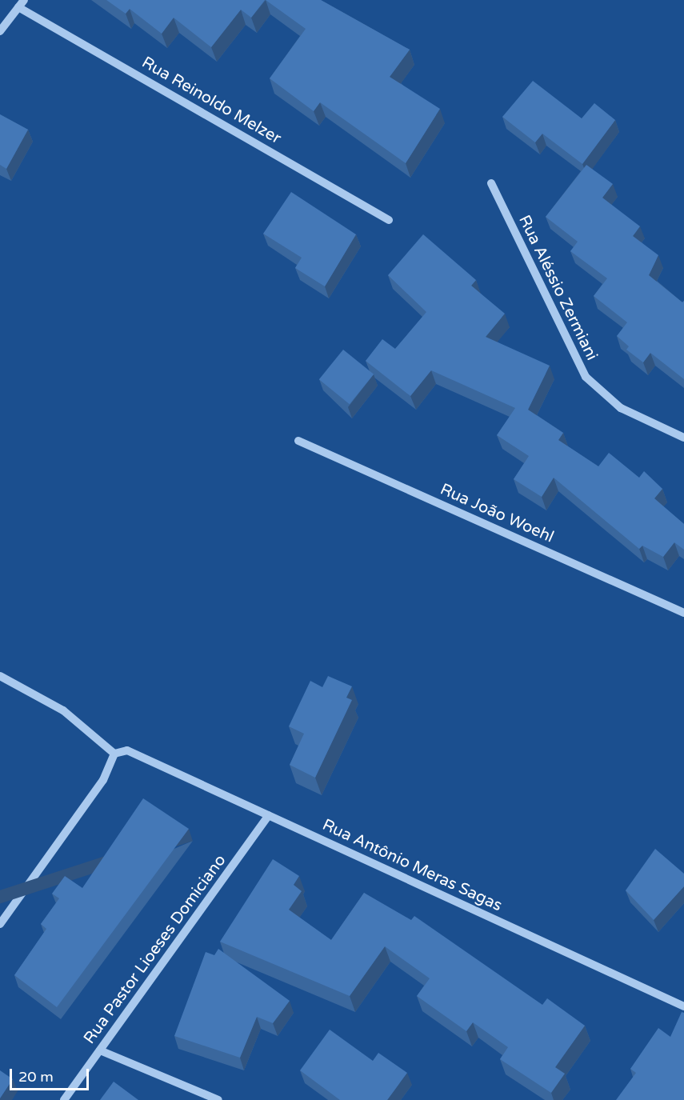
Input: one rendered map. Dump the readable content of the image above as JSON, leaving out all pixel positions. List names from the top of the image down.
{
  "streets": {
    "street": [
      "Rua Reinoldo Melzer",
      "Rua Aléssio Zermiani",
      "Rua João Woehl",
      "Rua Antônio Meras Sagas",
      "Rua Pastor Lioeses Domiciano"
    ]
  },
  "crossings": [
    ["Rua Antônio Meras Sagas", "Rua Pastor Lioeses Domiciano"]
  ],
  "scale_bar": "20 m"
}
